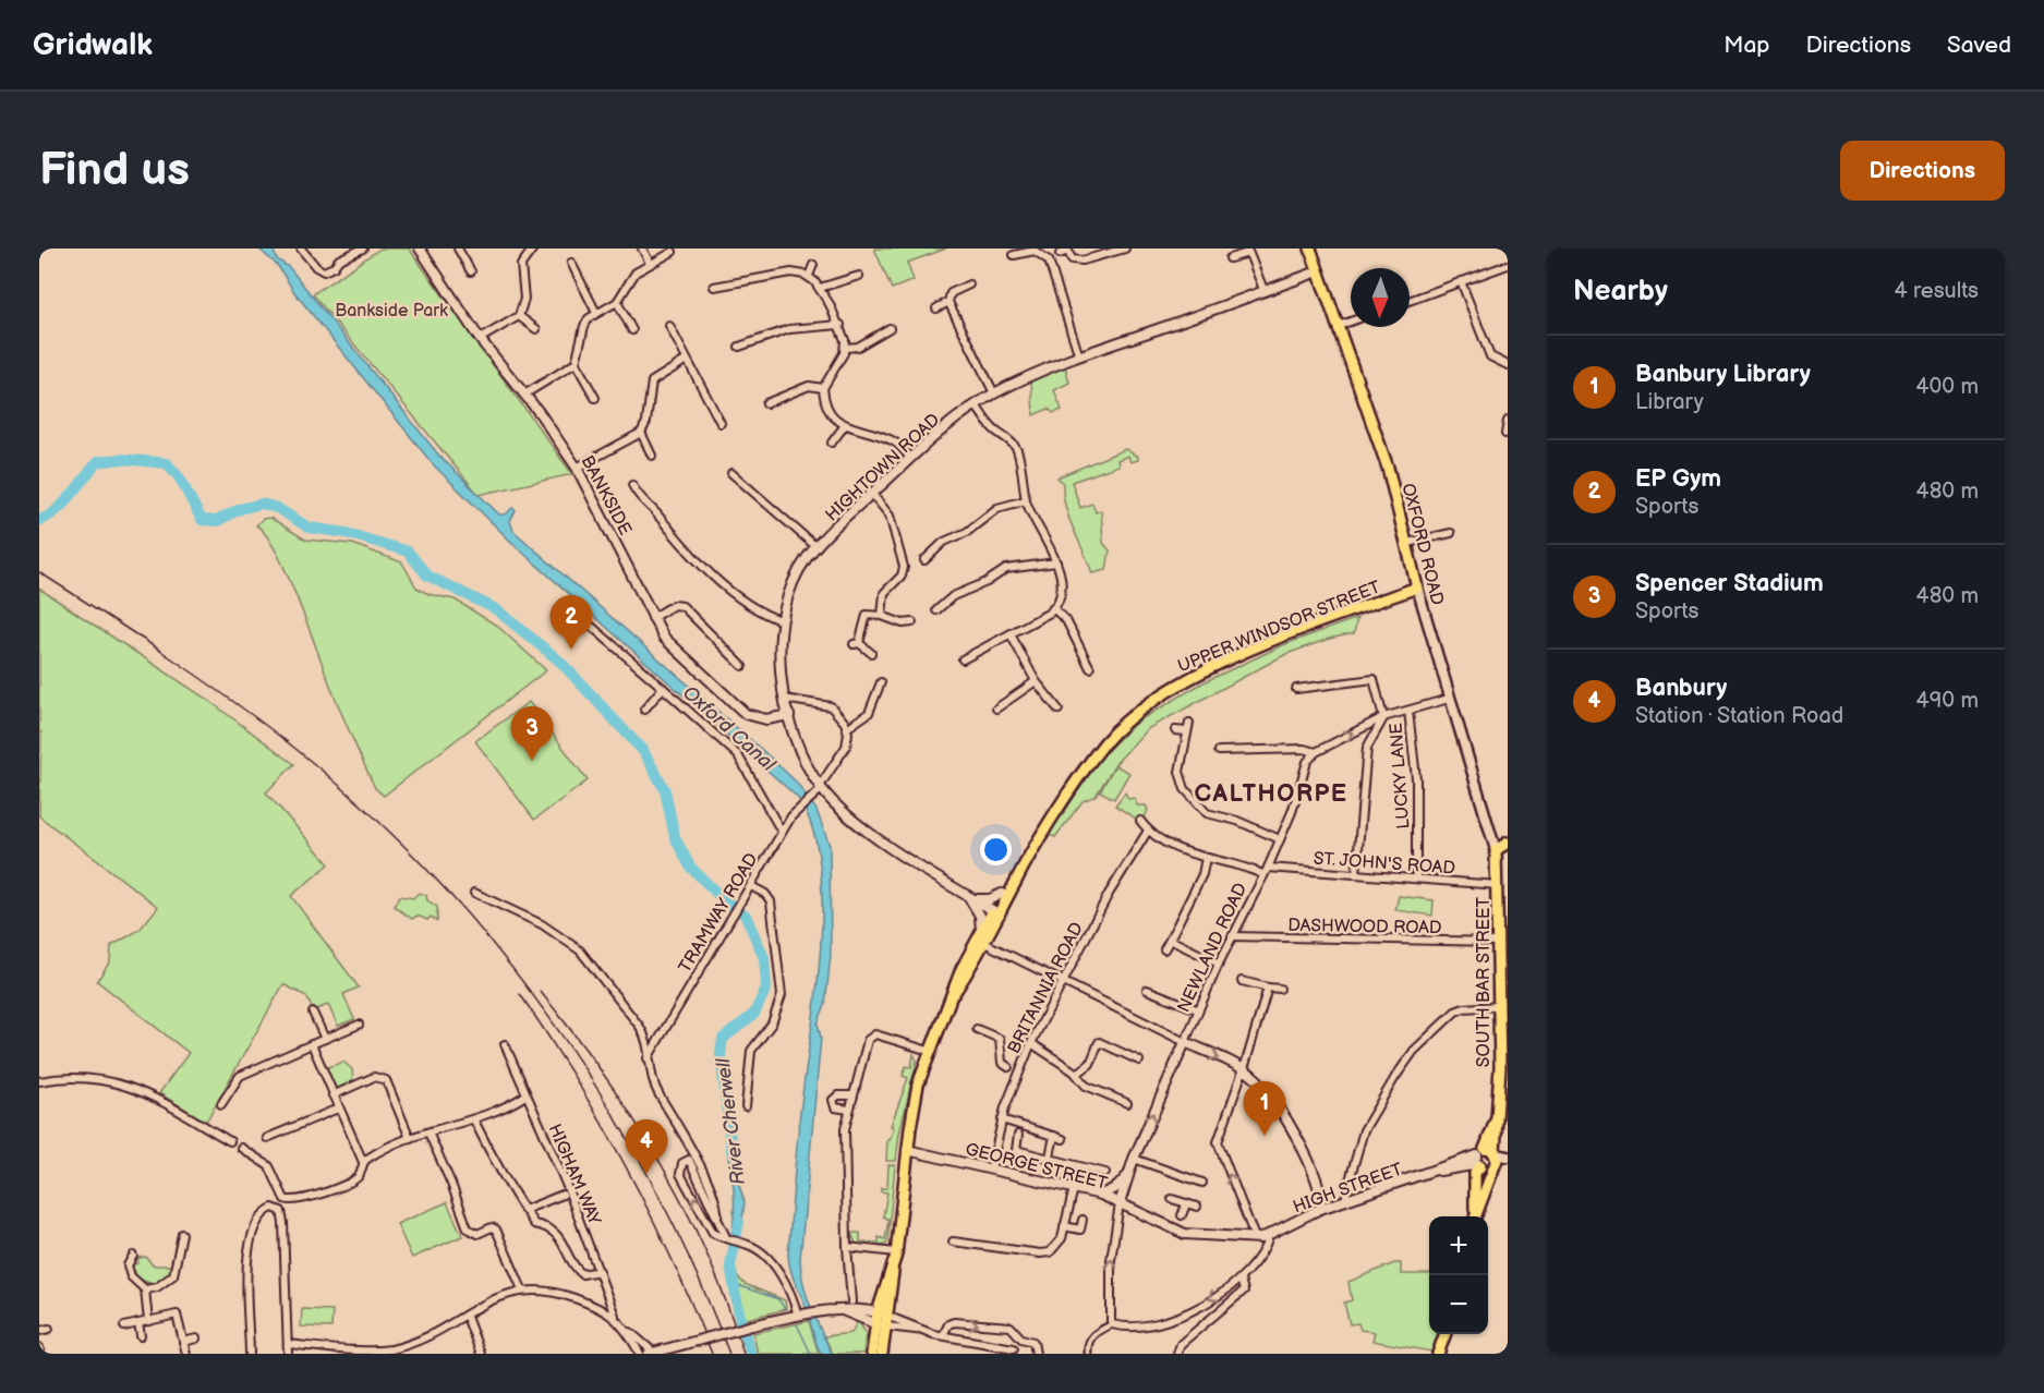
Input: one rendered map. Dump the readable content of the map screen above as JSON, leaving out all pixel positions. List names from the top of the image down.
{
  "streets": {
    "main road": ["OXFORD ROAD", "UPPER WINDSOR STREET", "SOUTH BAR STREET"],
    "street": [
      "HIGHTOWN ROAD",
      "BANKSIDE",
      "LUCKY LANE",
      "ST. JOHN'S ROAD",
      "TRAMWAY ROAD",
      "DASHWOOD ROAD",
      "NEWLAND ROAD",
      "BRITANNIA ROAD",
      "GEORGE STREET",
      "HIGHAM WAY",
      "HIGH STREET"
    ]
  },
  "crossings": [
    ["HIGHTOWN ROAD", "BANKSIDE"],
    ["HIGHTOWN ROAD", "OXFORD ROAD"],
    ["HIGHTOWN ROAD", "TRAMWAY ROAD"],
    ["OXFORD ROAD", "UPPER WINDSOR STREET"],
    ["OXFORD ROAD", "SOUTH BAR STREET"],
    ["UPPER WINDSOR STREET", "GEORGE STREET"],
    ["LUCKY LANE", "ST. JOHN'S ROAD"],
    ["ST. JOHN'S ROAD", "NEWLAND ROAD"],
    ["ST. JOHN'S ROAD", "SOUTH BAR STREET"],
    ["DASHWOOD ROAD", "NEWLAND ROAD"],
    ["DASHWOOD ROAD", "SOUTH BAR STREET"],
    ["SOUTH BAR STREET", "HIGH STREET"],
    ["BRITANNIA ROAD", "GEORGE STREET"],
    ["GEORGE STREET", "HIGH STREET"]
  ],
  "districts": ["CALTHORPE"],
  "water": ["Oxford Canal", "River Cherwell"],
  "parks": ["Bankside Park"],
  "north": "bottom",
  "page": {
    "header": "Gridwalk",
    "nav": ["Map", "Directions", "Saved"],
    "buttons": "Directions",
    "title": "Find us",
    "heading": ["Nearby", "4 results"],
    "list": [
      {
        "mark": "1",
        "name": "Banbury Library",
        "note": "Library",
        "value": "400 m"
      },
      {
        "mark": "2",
        "name": "EP Gym",
        "note": "Sports",
        "value": "480 m"
      },
      {
        "mark": "3",
        "name": "Spencer Stadium",
        "note": "Sports",
        "value": "480 m"
      },
      {
        "mark": "4",
        "name": "Banbury",
        "note": "Station · Station Road",
        "value": "490 m"
      }
    ],
    "pins": [
      "2",
      "3",
      "1",
      "4"
    ],
    "map_buttons": ["+", "−"]
  }
}
